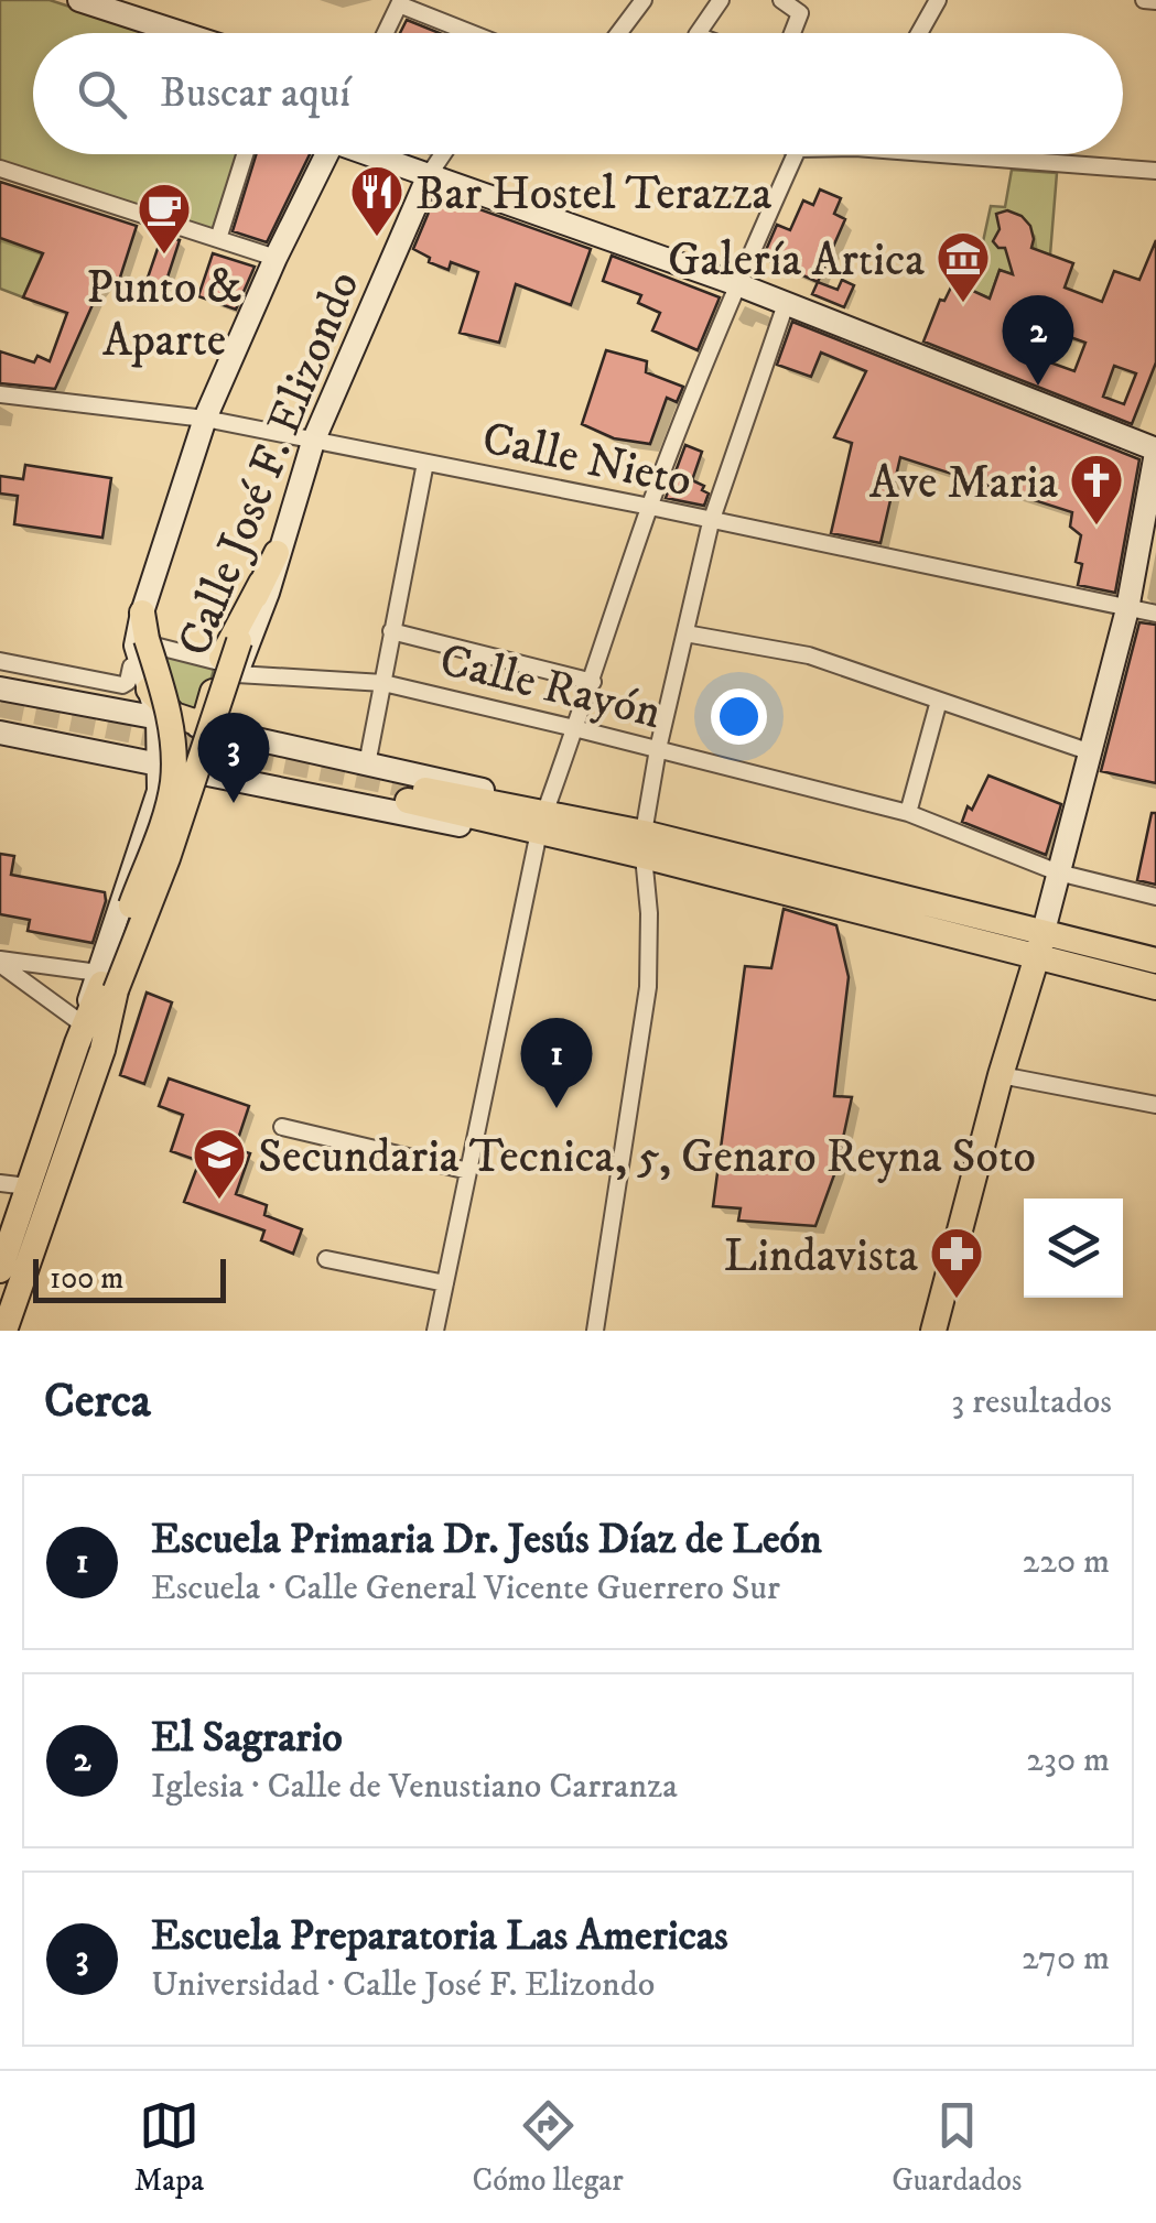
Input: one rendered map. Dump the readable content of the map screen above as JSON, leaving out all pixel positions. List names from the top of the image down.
{
  "streets": {
    "main road": ["Calle José F. Elizondo"],
    "street": ["Calle Nieto", "Calle Rayón"]
  },
  "crossings": [
    ["Calle Nieto", "Calle José F. Elizondo"],
    ["Calle José F. Elizondo", "Calle Rayón"]
  ],
  "places": {
    "restaurant": ["Bar Hostel Terazza"],
    "cafe": ["Punto & Aparte"],
    "museum": ["Galería Artica"],
    "church": ["Ave Maria"],
    "school or university": ["Secundaria Tecnica, 5, Genaro Reyna Soto"],
    "pharmacy": ["Lindavista"]
  },
  "scale_bar": "100 m",
  "page": {
    "search": "Buscar aquí",
    "pins": ["2", "3", "1"],
    "scale": "100 m",
    "heading": ["Cerca", "3 resultados"],
    "list": [
      {
        "mark": "1",
        "name": "Escuela Primaria Dr. Jesús Díaz de León",
        "note": "Escuela · Calle General Vicente Guerrero Sur",
        "value": "220 m"
      },
      {
        "mark": "2",
        "name": "El Sagrario",
        "note": "Iglesia · Calle de Venustiano Carranza",
        "value": "230 m"
      },
      {
        "mark": "3",
        "name": "Escuela Preparatoria Las Americas",
        "note": "Universidad · Calle José F. Elizondo",
        "value": "270 m"
      }
    ],
    "nav": ["Mapa", "Cómo llegar", "Guardados"]
  }
}
